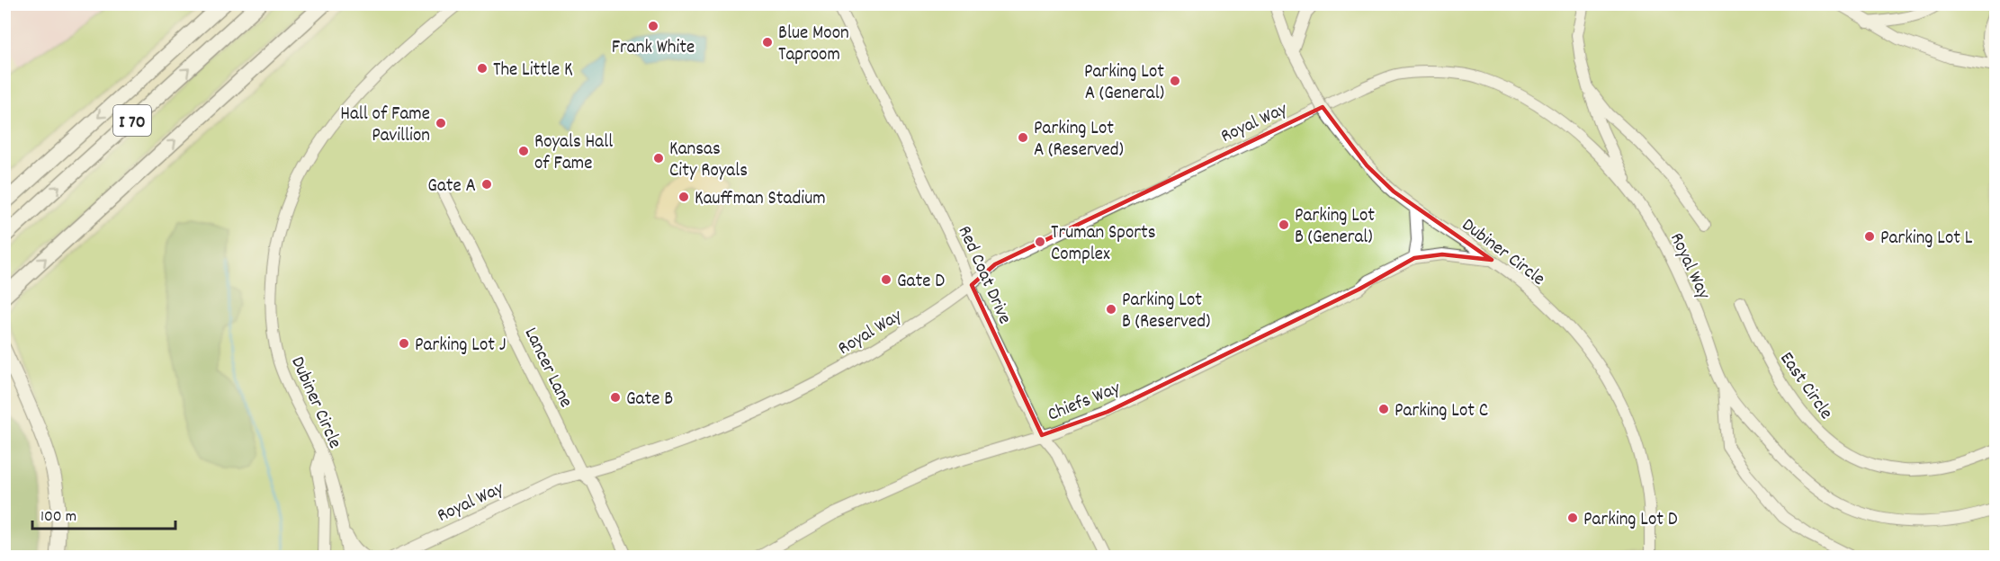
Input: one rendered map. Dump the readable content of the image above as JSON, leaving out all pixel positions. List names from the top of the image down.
{
  "streets": {
    "highway": ["I 70"],
    "street": [
      "Royal Way",
      "Dubiner Circle",
      "Red Coat Drive",
      "Lancer Lane",
      "East Circle",
      "Chiefs Way"
    ]
  },
  "crossings": [
    ["Royal Way", "Red Coat Drive"],
    ["Royal Way", "Lancer Lane"],
    ["Dubiner Circle", "Chiefs Way"],
    ["Red Coat Drive", "Chiefs Way"]
  ],
  "places": [
    "Frank White",
    "Blue Moon Taproom",
    "The Little K",
    "Parking Lot A (General)",
    "Hall of Fame Pavillion",
    "Parking Lot A (Reserved)",
    "Royals Hall of Fame",
    "Kansas City Royals",
    "Gate A",
    "Kauffman Stadium",
    "Parking Lot B (General)",
    "Parking Lot L",
    "Truman Sports Complex",
    "Gate D",
    "Parking Lot B (Reserved)",
    "Parking Lot J",
    "Gate B",
    "Parking Lot C",
    "Parking Lot D"
  ],
  "scale_bar": "100 m"
}
